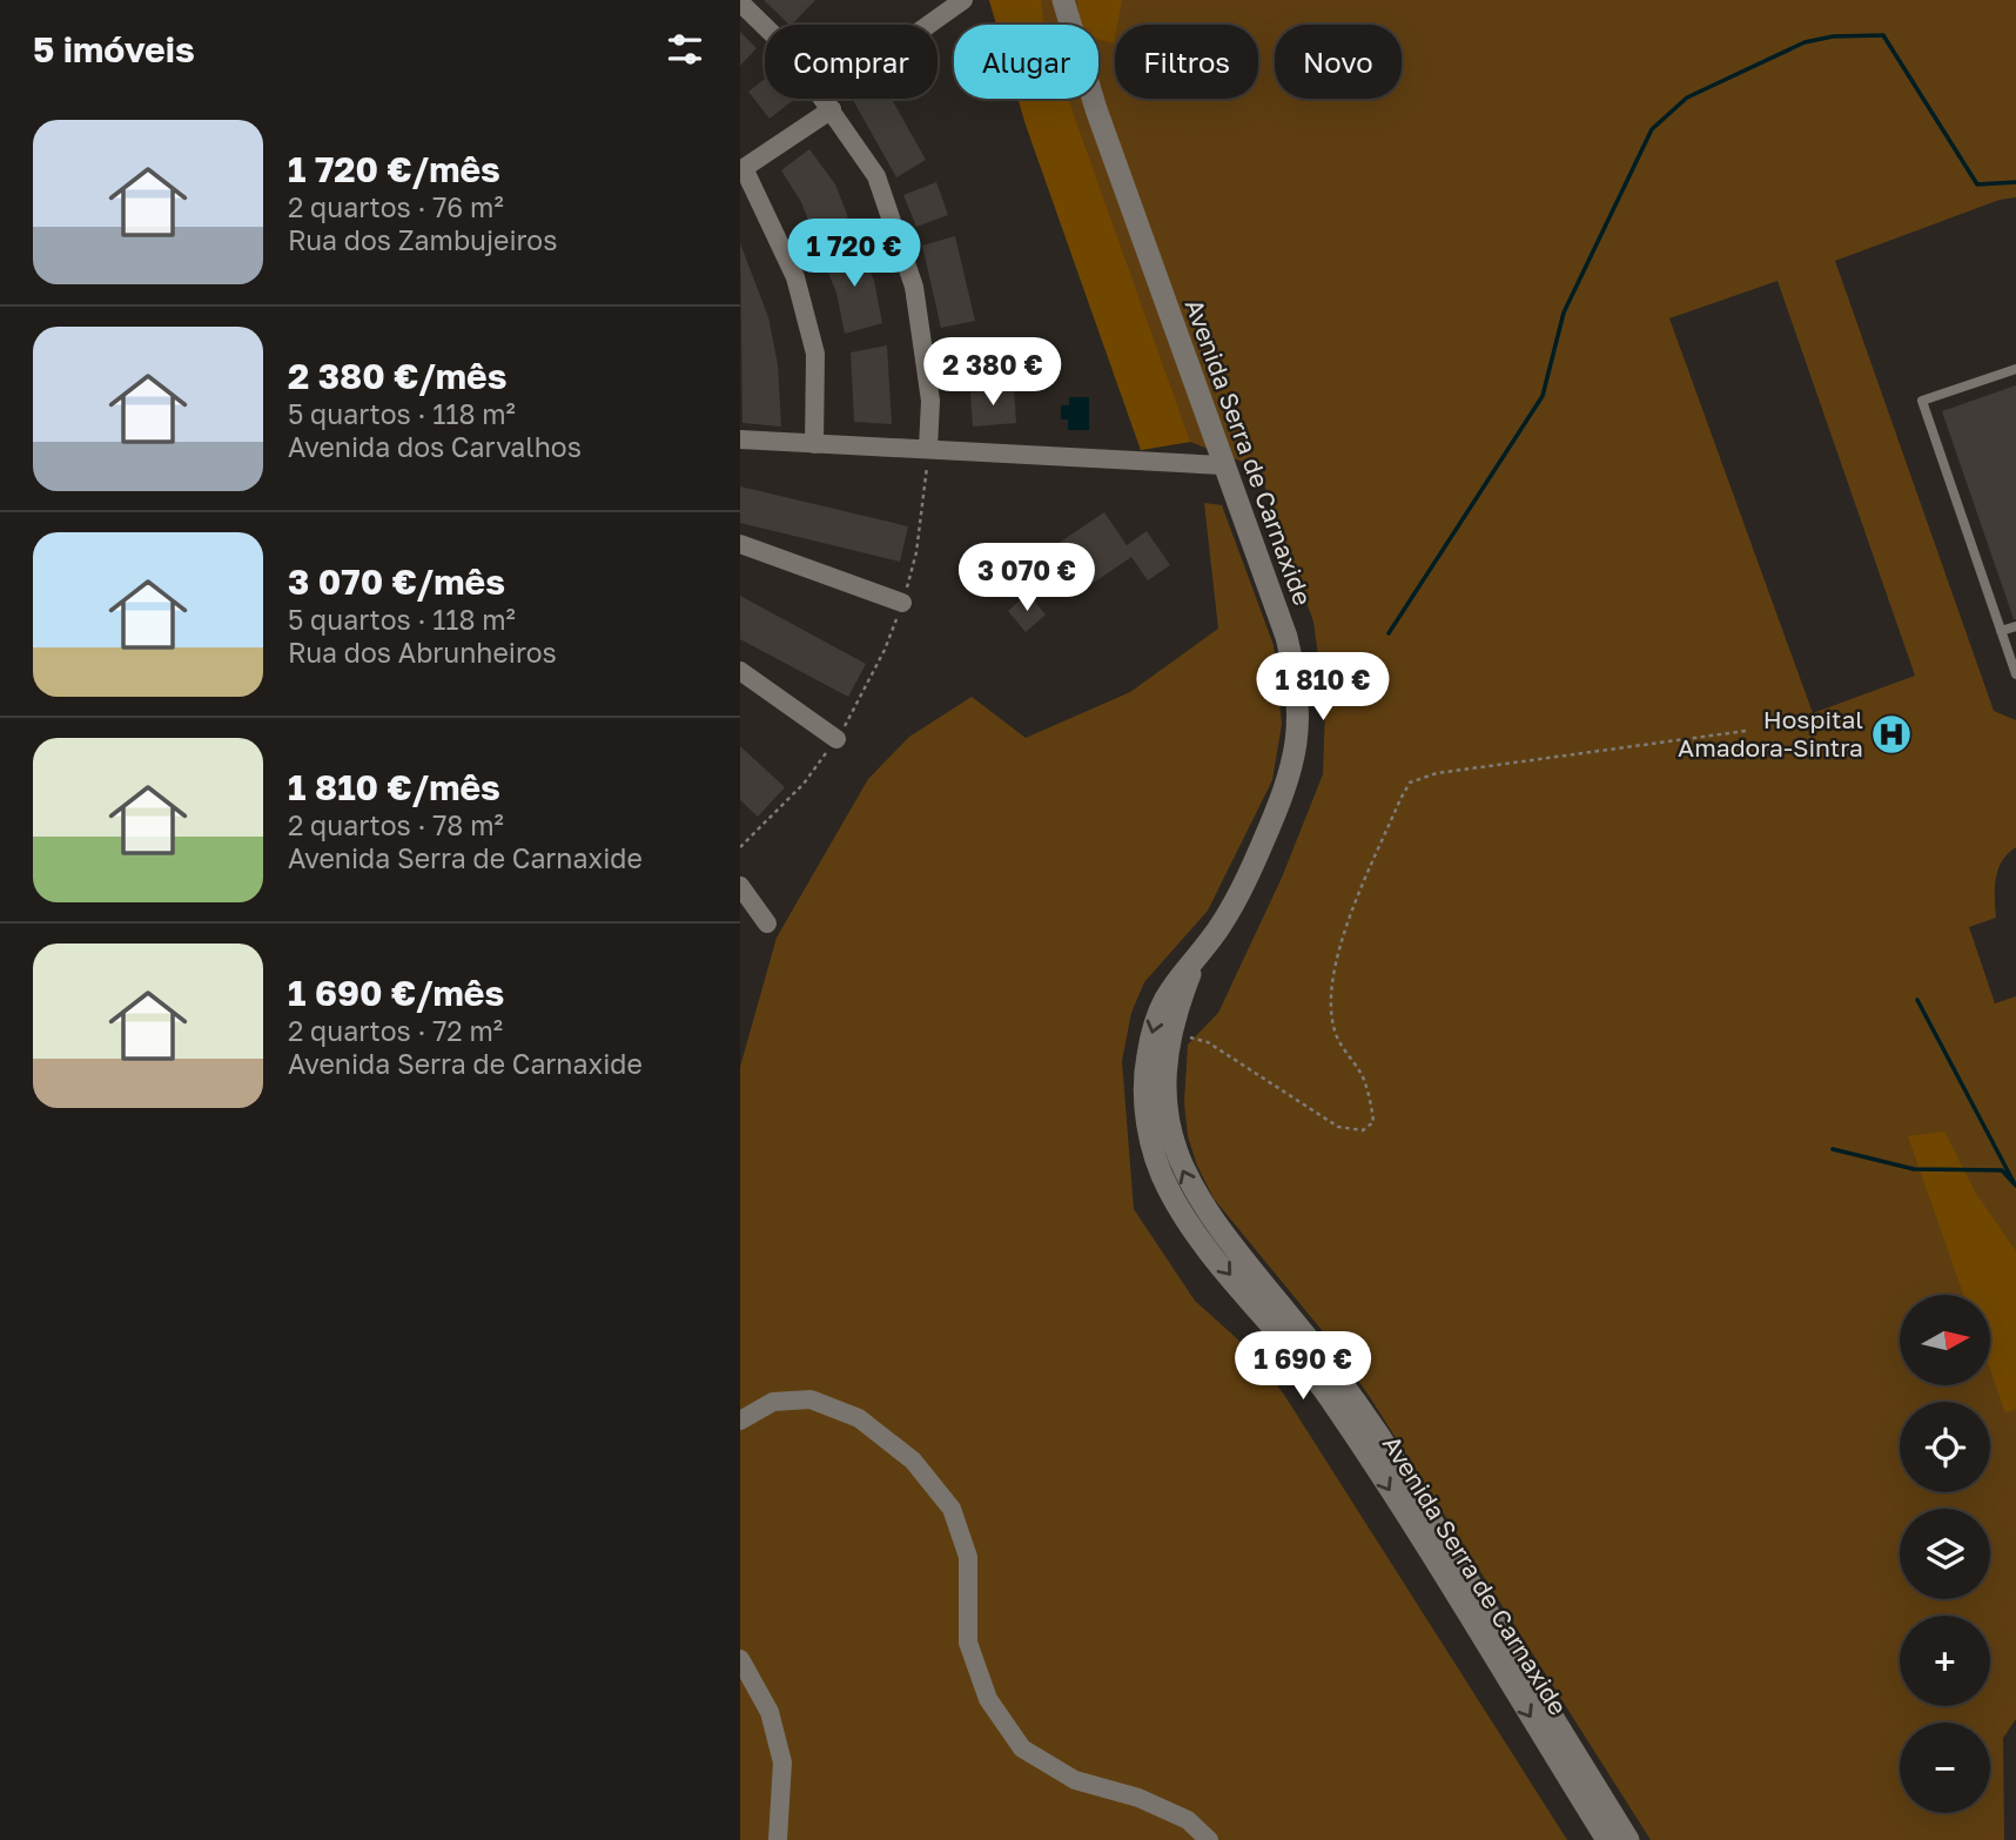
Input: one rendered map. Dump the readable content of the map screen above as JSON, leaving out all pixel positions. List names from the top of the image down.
{
  "streets": {
    "street": ["Avenida Serra de Carnaxide"]
  },
  "places": {
    "hospital": ["Hospital Amadora-Sintra"]
  },
  "north": "right",
  "page": {
    "heading": "5 imóveis",
    "chip": [
      "Comprar",
      "Alugar",
      "Filtros",
      "Novo"
    ],
    "list": [
      {
        "name": "1 720 €/mês",
        "note": "2 quartos · 76 m² · Rua dos Zambujeiros"
      },
      {
        "name": "2 380 €/mês",
        "note": "5 quartos · 118 m² · Avenida dos Carvalhos"
      },
      {
        "name": "3 070 €/mês",
        "note": "5 quartos · 118 m² · Rua dos Abrunheiros"
      },
      {
        "name": "1 810 €/mês",
        "note": "2 quartos · 78 m² · Avenida Serra de Carnaxide"
      },
      {
        "name": "1 690 €/mês",
        "note": "2 quartos · 72 m² · Avenida Serra de Carnaxide"
      }
    ],
    "price": [
      "1 720 €",
      "2 380 €",
      "3 070 €",
      "1 810 €",
      "1 690 €"
    ],
    "map_buttons": ["+", "−"]
  }
}
